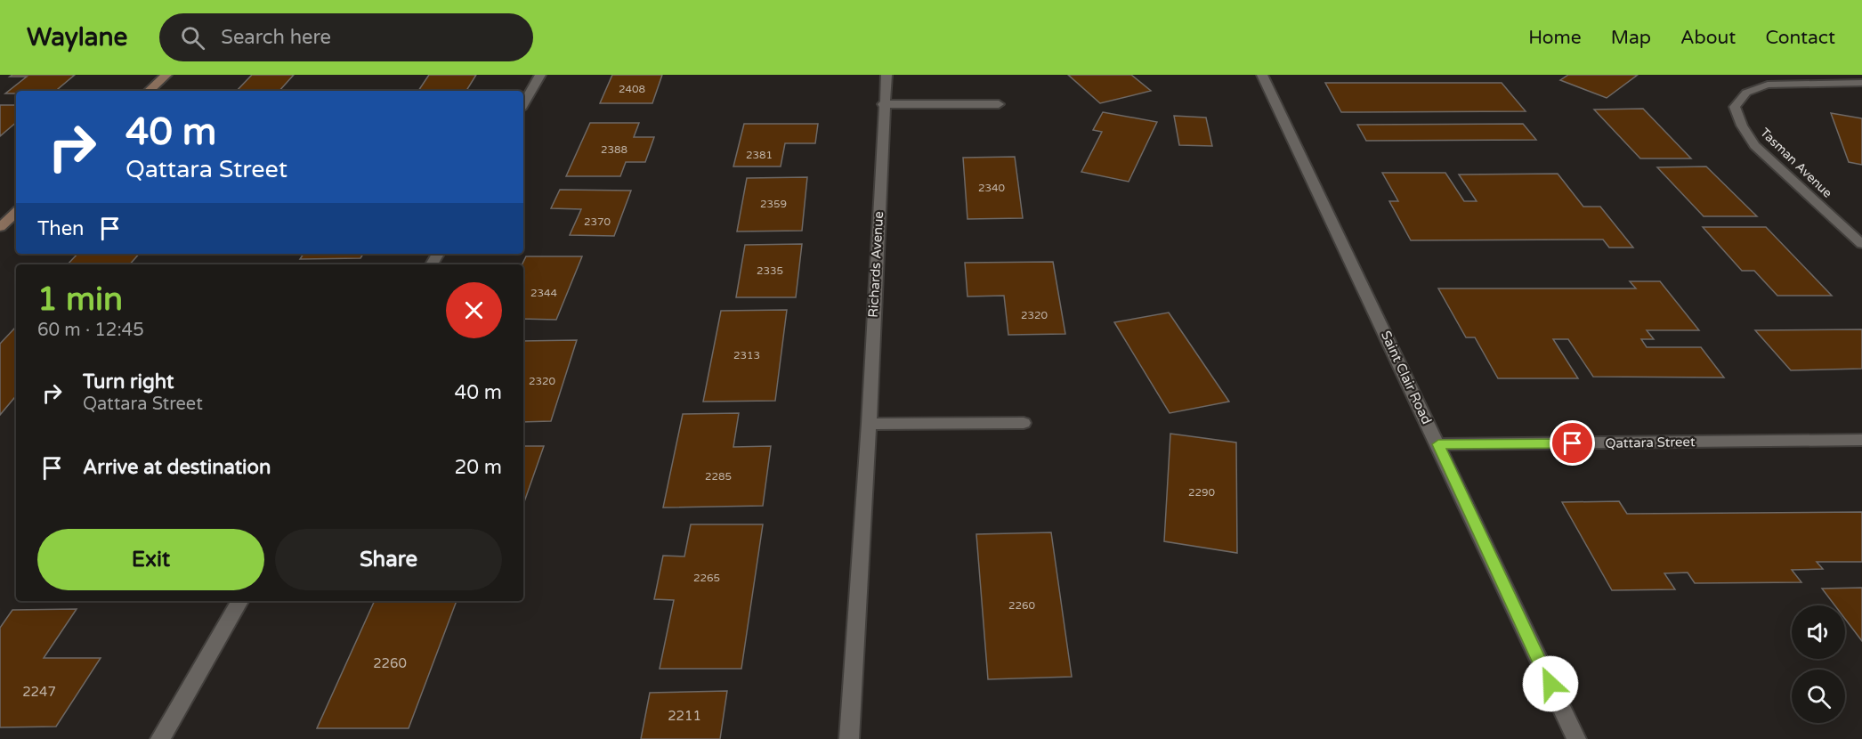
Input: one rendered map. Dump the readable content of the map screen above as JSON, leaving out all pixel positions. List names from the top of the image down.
{
  "streets": {
    "street": [
      "Tasman Avenue",
      "Richards Avenue",
      "Saint Clair Road",
      "Qattara Street"
    ]
  },
  "crossings": [
    ["Saint Clair Road", "Qattara Street"]
  ],
  "house_numbers": [
    "2408",
    "2388",
    "2381",
    "2340",
    "2359",
    "2370",
    "2335",
    "2344",
    "2320",
    "2313",
    "2320",
    "2285",
    "2290",
    "2265",
    "2260",
    "2260",
    "2247",
    "2211"
  ],
  "page": {
    "header": "Waylane",
    "search": "Search here",
    "nav": [
      "Home",
      "Map",
      "About",
      "Contact"
    ],
    "turn": ["40 m", "Qattara Street"],
    "then": "Then",
    "heading": ["1 min", "60 m · 12:45"],
    "list": [
      {
        "name": "Turn right",
        "note": "Qattara Street",
        "value": "40 m"
      },
      {
        "name": "Arrive at destination",
        "value": "20 m"
      }
    ],
    "buttons": ["Exit", "Share"]
  }
}
